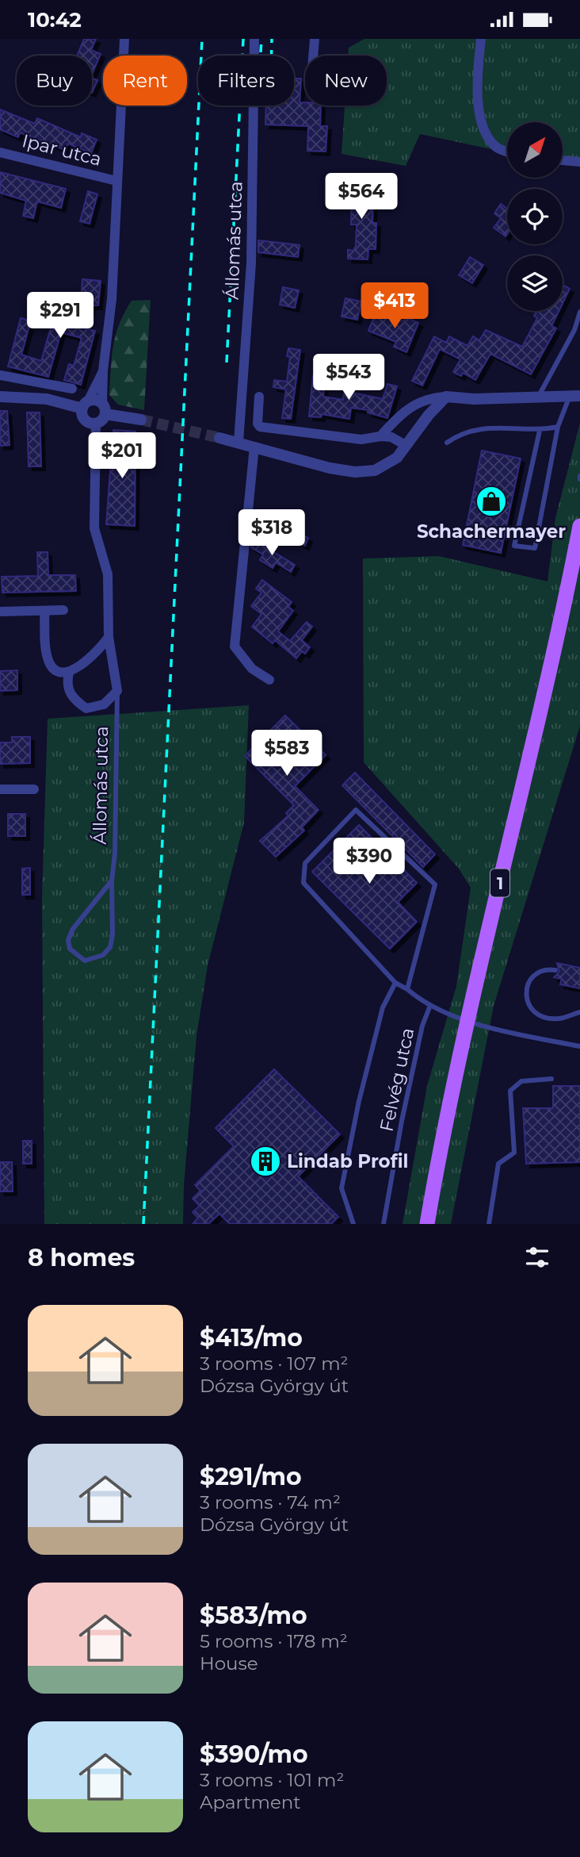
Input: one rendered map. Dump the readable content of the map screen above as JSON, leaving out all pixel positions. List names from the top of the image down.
{
  "streets": {
    "main road": ["1"],
    "street": ["Ipar utca", "Állomás utca"],
    "lane": ["Felvég utca"]
  },
  "places": {
    "shop": ["Schachermayer"],
    "building": ["Lindab Profil"]
  },
  "north": "top right",
  "page": {
    "status": "10:42",
    "chip": [
      "Buy",
      "Rent",
      "Filters",
      "New"
    ],
    "price": [
      "$564",
      "$413",
      "$291",
      "$543",
      "$201",
      "$318",
      "$583",
      "$390"
    ],
    "heading": "8 homes",
    "list": [
      {
        "name": "$413/mo",
        "note": "3 rooms · 107 m² · Dózsa György út"
      },
      {
        "name": "$291/mo",
        "note": "3 rooms · 74 m² · Dózsa György út"
      },
      {
        "name": "$583/mo",
        "note": "5 rooms · 178 m² · House"
      },
      {
        "name": "$390/mo",
        "note": "3 rooms · 101 m² · Apartment"
      }
    ]
  }
}
